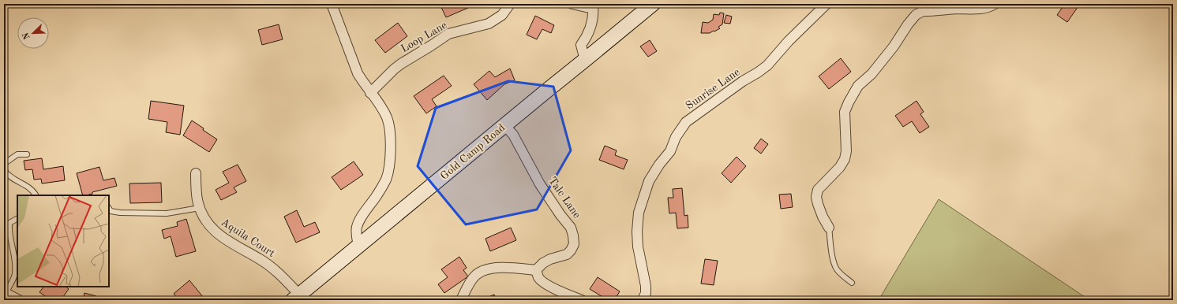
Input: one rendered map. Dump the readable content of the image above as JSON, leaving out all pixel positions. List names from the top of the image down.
{
  "streets": {
    "street": [
      "Loop Lane",
      "Sunrise Lane",
      "Gold Camp Road",
      "Talc Lane",
      "Aquila Court"
    ]
  },
  "crossings": [
    ["Gold Camp Road", "Talc Lane"],
    ["Gold Camp Road", "Aquila Court"]
  ],
  "north": "bottom left"
}
